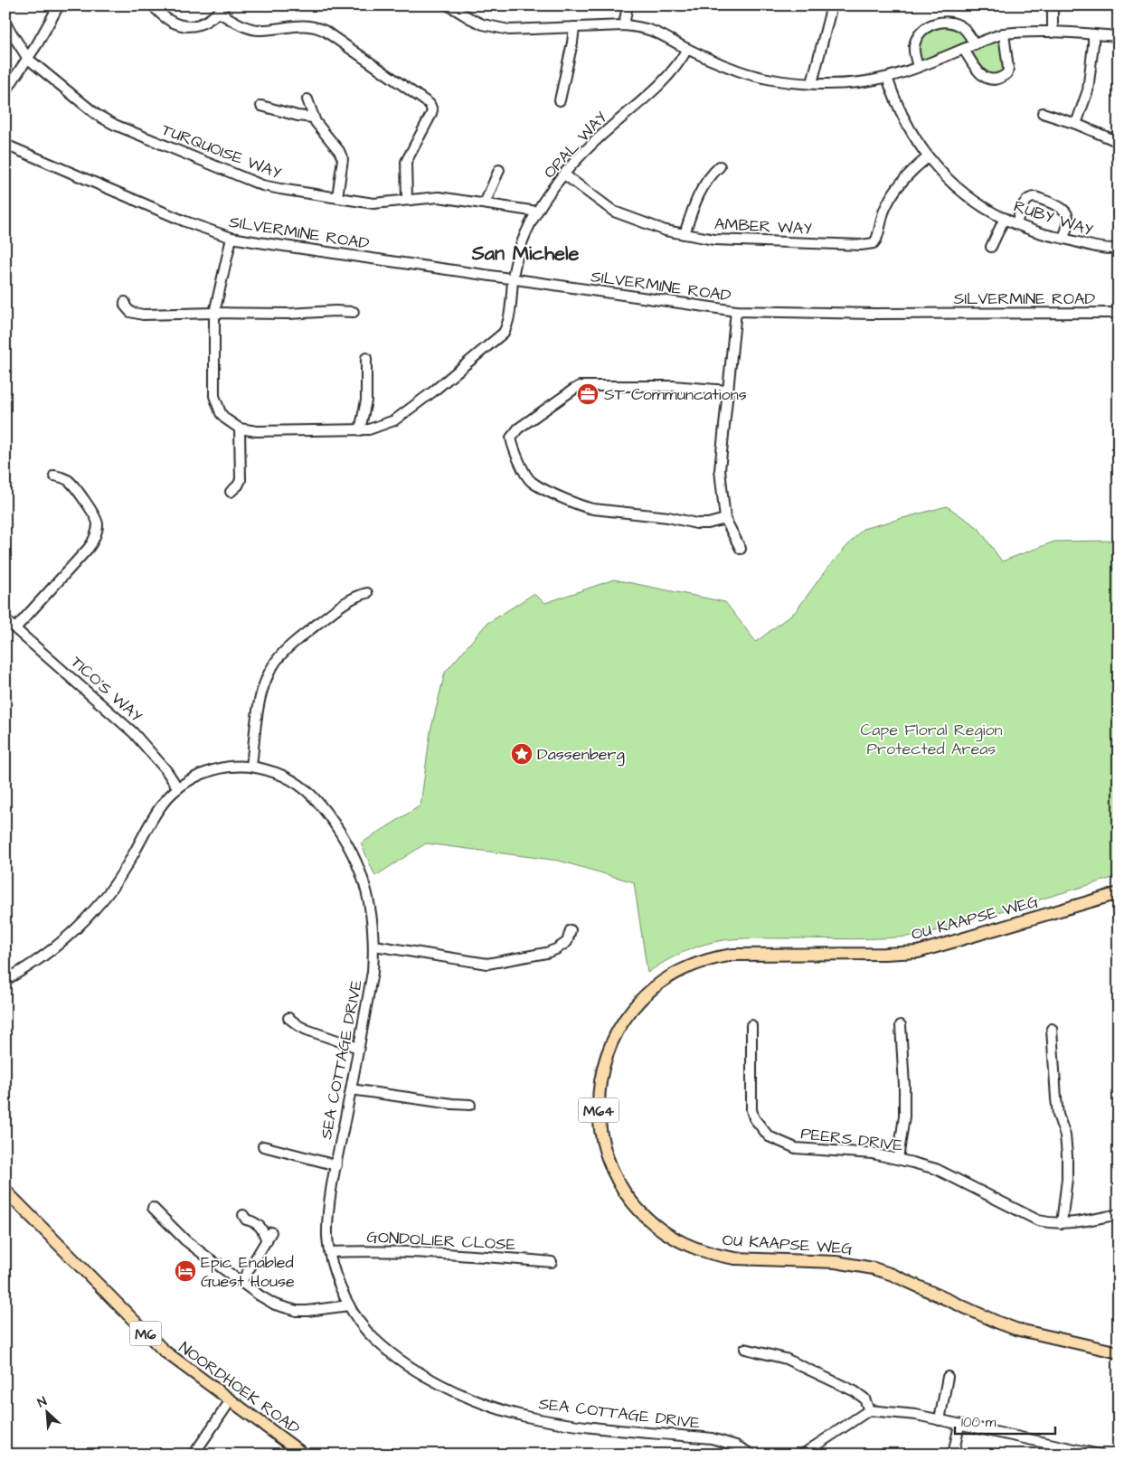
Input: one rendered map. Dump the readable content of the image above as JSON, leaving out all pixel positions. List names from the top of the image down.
{
  "streets": {
    "main road": [
      "OU KAAPSE WEG",
      "M64",
      "M6",
      "NOORDHOEK ROAD"
    ],
    "street": [
      "OPAL WAY",
      "TURQUOISE WAY",
      "RUBY WAY",
      "AMBER WAY",
      "SILVERMINE ROAD",
      "TICO'S WAY",
      "SEA COTTAGE DRIVE",
      "PEERS DRIVE",
      "GONDOLIER CLOSE"
    ]
  },
  "crossings": [
    ["OPAL WAY", "TURQUOISE WAY"],
    ["OPAL WAY", "AMBER WAY"],
    ["OPAL WAY", "SILVERMINE ROAD"],
    ["RUBY WAY", "AMBER WAY"],
    ["TICO'S WAY", "SEA COTTAGE DRIVE"],
    ["SEA COTTAGE DRIVE", "GONDOLIER CLOSE"]
  ],
  "districts": ["San Michele"],
  "parks": ["Cape Floral Region Protected Areas"],
  "places": {
    "office": ["ST Communcations"],
    "place": ["Dassenberg"],
    "hotel": ["Epic Enabled Guest House"]
  },
  "scale_bar": "100 m",
  "north": "top left"
}
